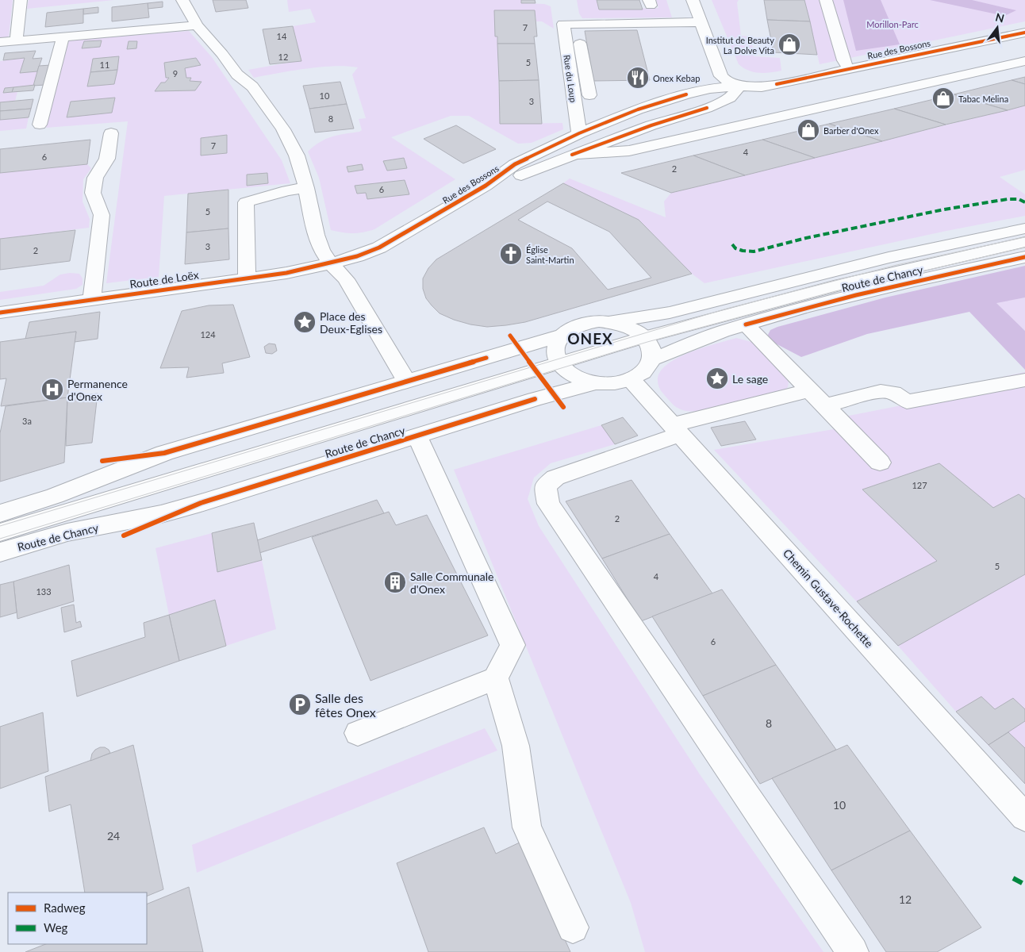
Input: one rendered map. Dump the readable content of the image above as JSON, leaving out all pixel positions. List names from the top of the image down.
{
  "streets": {
    "street": [
      "Rue des Bossons",
      "Rue du Loup",
      "Route de Chancy",
      "Route de Loëx",
      "Chemin Gustave-Rochette"
    ]
  },
  "crossings": [
    ["Rue des Bossons", "Rue du Loup"],
    ["Rue des Bossons", "Route de Loëx"]
  ],
  "districts": ["ONEX"],
  "parks": ["Morillon-Parc"],
  "places": {
    "shop": ["Institut de Beauty La Dolve Vita", "Tabac Melina", "Barber d'Onex"],
    "restaurant": ["Onex Kebap"],
    "church": ["Église Saint-Martin"],
    "place": ["Place des Deux-Eglises", "Le sage"],
    "hospital": ["Permanence d'Onex"],
    "building": ["Salle Communale d'Onex"],
    "parking": ["Salle des fêtes Onex"]
  },
  "house_numbers": [
    "7",
    "14",
    "12",
    "5",
    "11",
    "9",
    "10",
    "3",
    "8",
    "7",
    "4",
    "6",
    "2",
    "6",
    "5",
    "3",
    "2",
    "124",
    "3a",
    "127",
    "2",
    "5",
    "4",
    "133",
    "6",
    "8",
    "10",
    "24",
    "12"
  ],
  "legend": ["Radweg", "Weg"],
  "north": "top"
}
